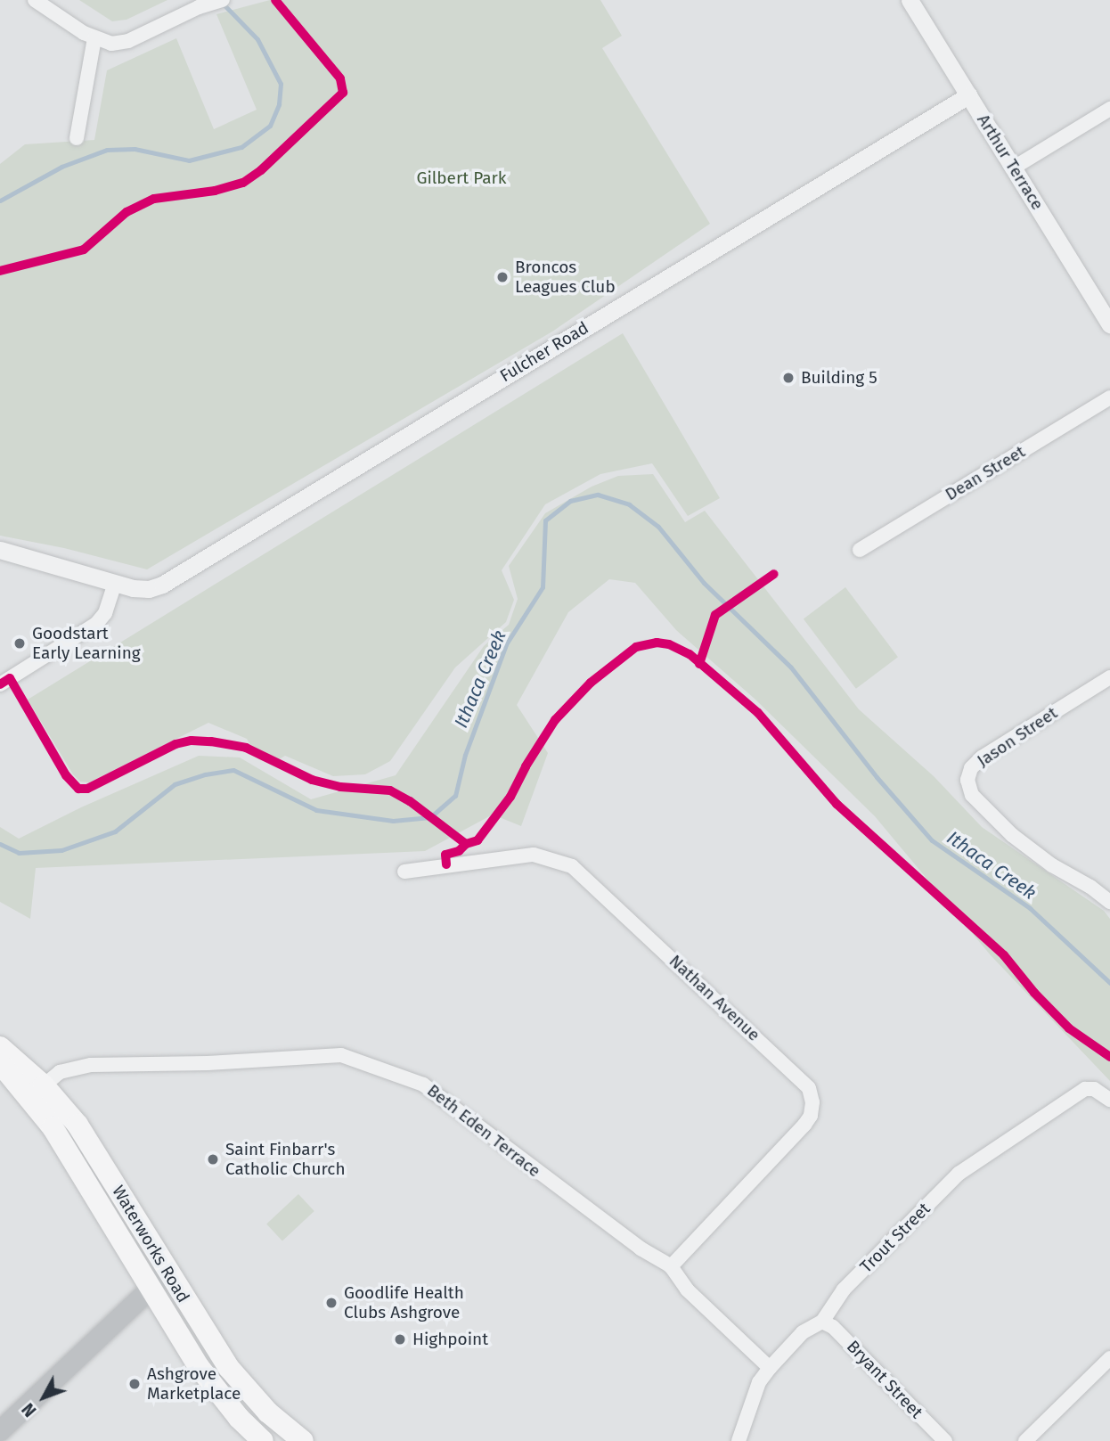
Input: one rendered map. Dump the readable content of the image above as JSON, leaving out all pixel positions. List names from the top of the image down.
{
  "streets": {
    "main road": ["Waterworks Road"],
    "street": [
      "Arthur Terrace",
      "Fulcher Road",
      "Dean Street",
      "Jason Street",
      "Nathan Avenue",
      "Beth Eden Terrace",
      "Trout Street",
      "Bryant Street"
    ]
  },
  "crossings": [
    ["Arthur Terrace", "Fulcher Road"],
    ["Nathan Avenue", "Beth Eden Terrace"],
    ["Beth Eden Terrace", "Trout Street"],
    ["Beth Eden Terrace", "Waterworks Road"],
    ["Trout Street", "Bryant Street"]
  ],
  "water": ["Ithaca Creek"],
  "parks": ["Gilbert Park"],
  "places": [
    "Broncos Leagues Club",
    "Building 5",
    "Goodstart Early Learning",
    "Saint Finbarr's Catholic Church",
    "Goodlife Health Clubs Ashgrove",
    "Highpoint",
    "Ashgrove Marketplace"
  ],
  "north": "bottom left"
}
